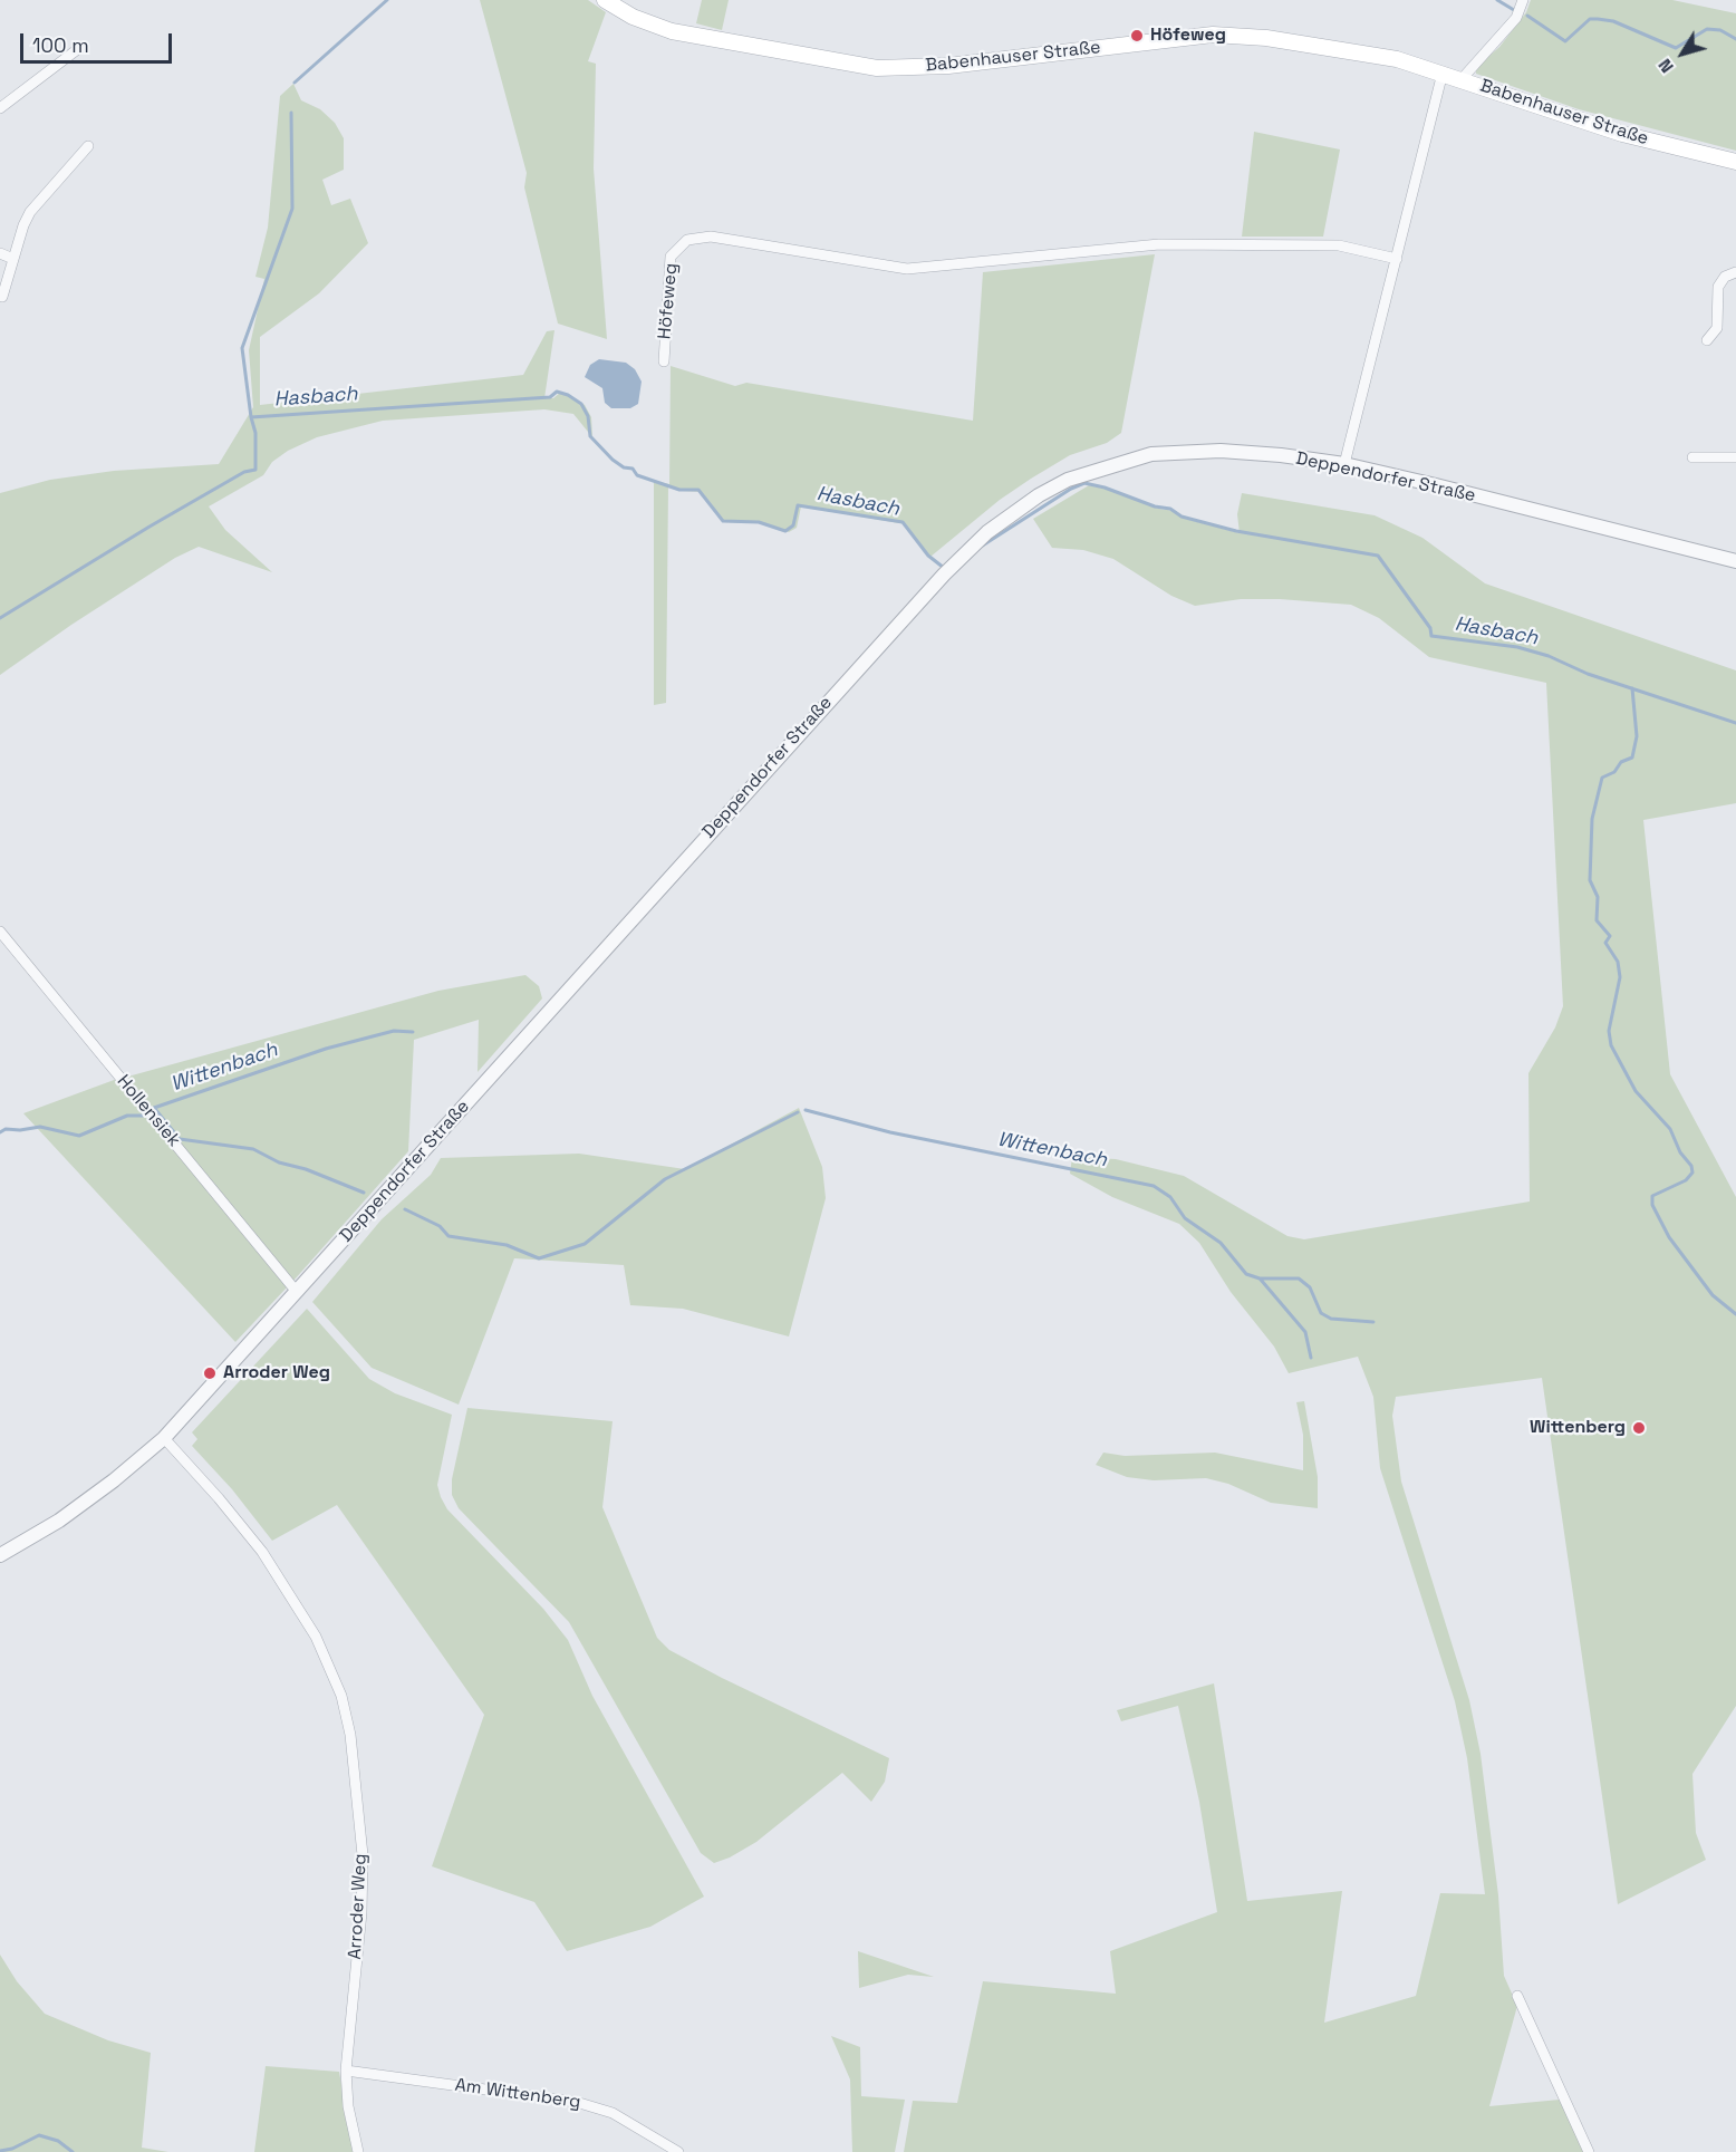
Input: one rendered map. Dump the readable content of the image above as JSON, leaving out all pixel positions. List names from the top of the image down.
{
  "streets": {
    "main road": ["Babenhauser Straße"],
    "street": [
      "Höfeweg",
      "Deppendorfer Straße",
      "Hollensiek",
      "Arroder Weg",
      "Am Wittenberg"
    ]
  },
  "crossings": [
    ["Deppendorfer Straße", "Hollensiek"],
    ["Deppendorfer Straße", "Arroder Weg"],
    ["Arroder Weg", "Am Wittenberg"]
  ],
  "water": ["Hasbach", "Wittenbach"],
  "places": ["Höfeweg", "Arroder Weg", "Wittenberg"],
  "scale_bar": "100 m",
  "north": "bottom left"
}
